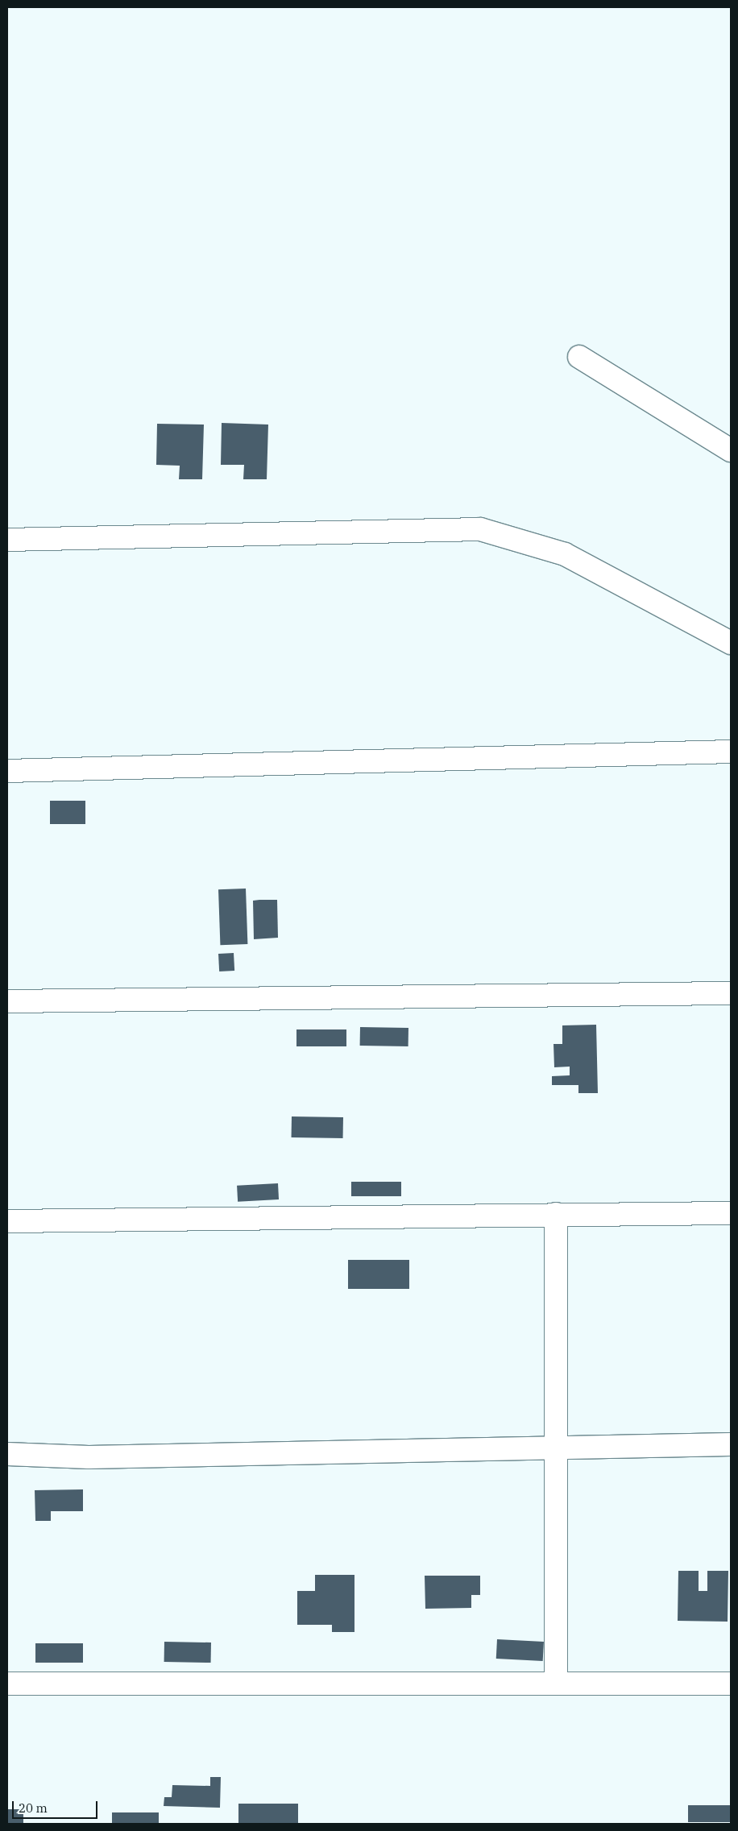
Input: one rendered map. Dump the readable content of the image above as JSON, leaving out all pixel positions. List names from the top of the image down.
{
  "scale_bar": "20 m"
}
